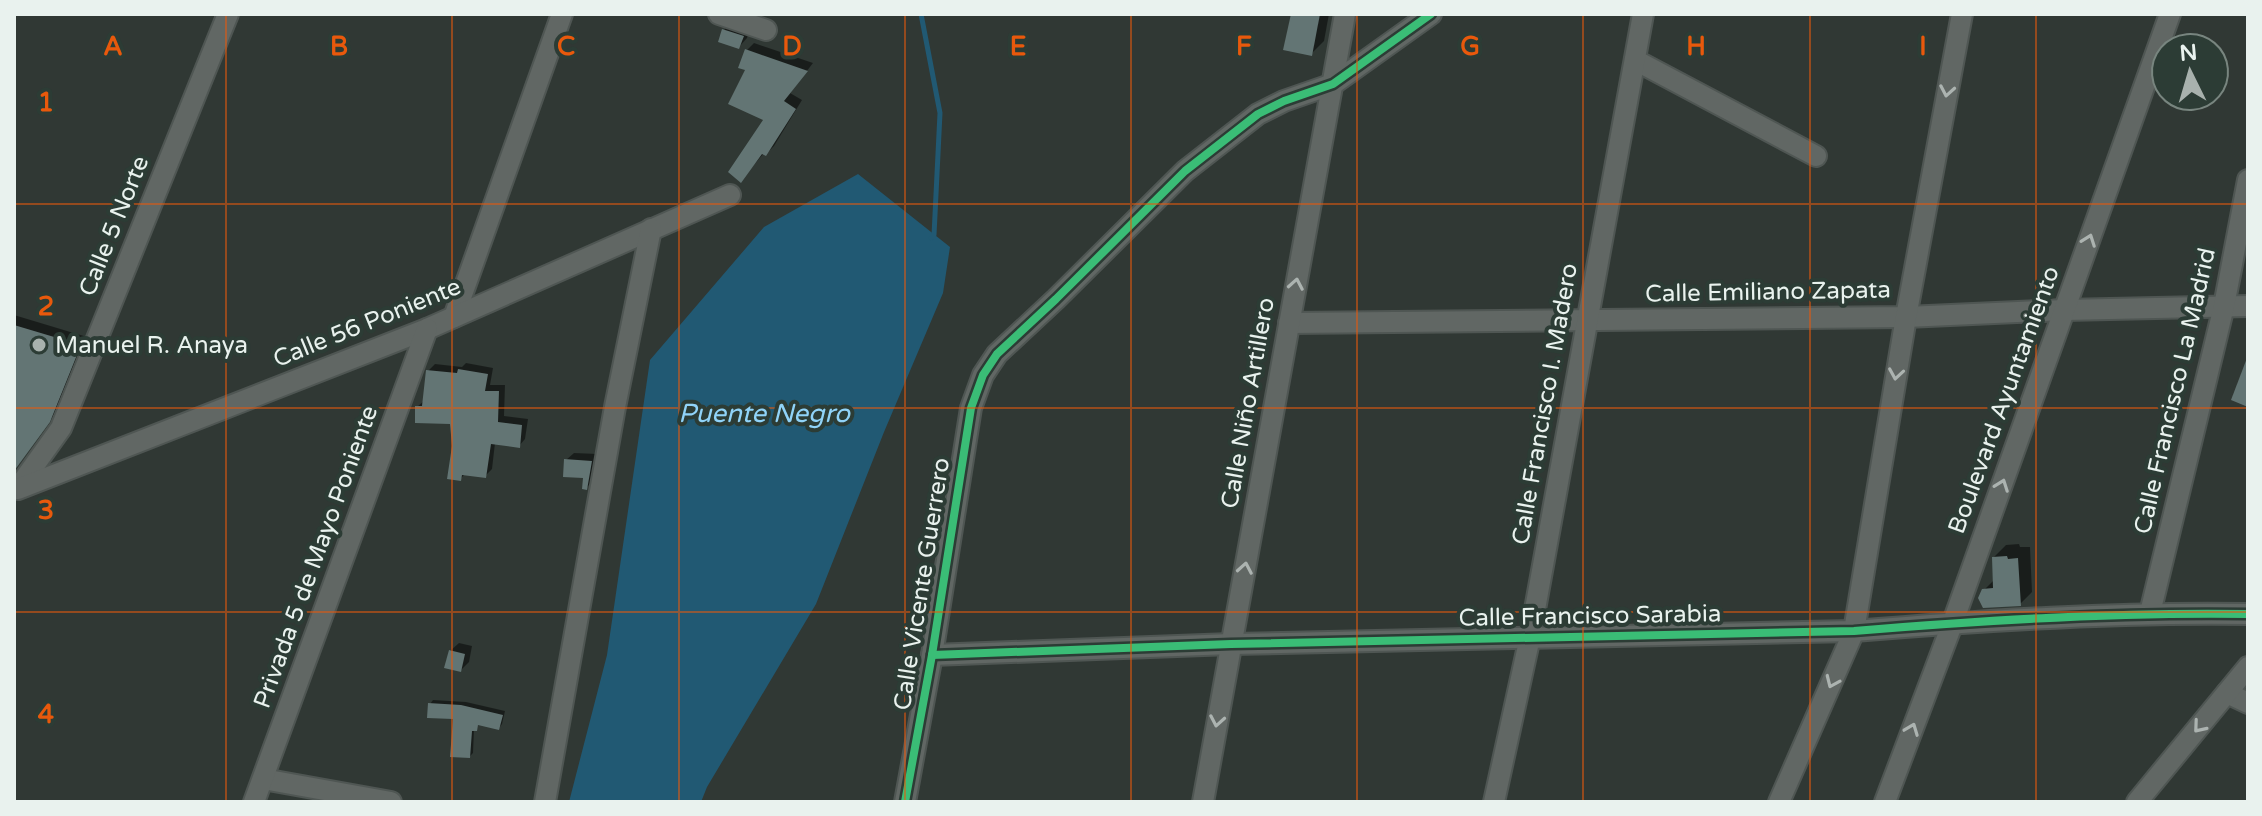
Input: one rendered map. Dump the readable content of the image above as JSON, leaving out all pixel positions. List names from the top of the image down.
{
  "streets": {
    "street": [
      "Calle 5 Norte",
      "Calle Emiliano Zapata",
      "Calle 56 Poniente",
      "Calle Francisco La Madrid",
      "Boulevard Ayuntamiento",
      "Calle Niño Artillero",
      "Calle Francisco I. Madero",
      "Privada 5 de Mayo Poniente",
      "Calle Vicente Guerrero",
      "Calle Francisco Sarabia"
    ]
  },
  "crossings": [
    ["Calle 5 Norte", "Calle 56 Poniente"],
    ["Calle Emiliano Zapata", "Calle Francisco La Madrid"],
    ["Calle Emiliano Zapata", "Boulevard Ayuntamiento"],
    ["Calle Emiliano Zapata", "Calle Niño Artillero"],
    ["Calle Emiliano Zapata", "Calle Francisco I. Madero"],
    ["Calle 56 Poniente", "Privada 5 de Mayo Poniente"],
    ["Calle Francisco La Madrid", "Calle Francisco Sarabia"],
    ["Boulevard Ayuntamiento", "Calle Francisco Sarabia"],
    ["Calle Niño Artillero", "Calle Vicente Guerrero"],
    ["Calle Niño Artillero", "Calle Francisco Sarabia"],
    ["Calle Francisco I. Madero", "Calle Francisco Sarabia"],
    ["Calle Vicente Guerrero", "Calle Francisco Sarabia"]
  ],
  "water": ["Puente Negro"],
  "places": ["Manuel R. Anaya"],
  "north": "top",
  "grid": {
    "columns": [
      "A",
      "B",
      "C",
      "D",
      "E",
      "F",
      "G",
      "H",
      "I"
    ],
    "rows": [
      "1",
      "2",
      "3",
      "4"
    ]
  }
}
